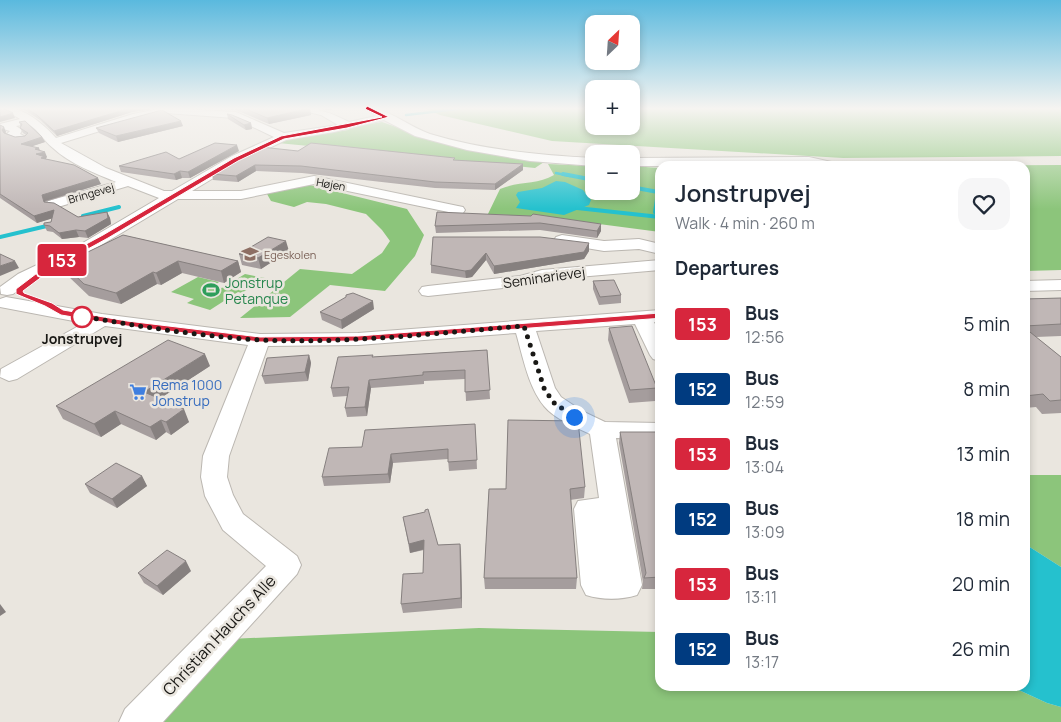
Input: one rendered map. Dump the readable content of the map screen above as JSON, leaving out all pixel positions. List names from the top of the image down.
{
  "streets": {
    "street": [
      "Højen",
      "Bringevej",
      "Seminarievej",
      "Christian Hauchs Alle"
    ]
  },
  "crossings": [
    ["Højen", "Bringevej"]
  ],
  "places": {
    "school or university": ["Egeskolen"],
    "sports": ["Jonstrup Petanque"],
    "other": ["Jonstrupvej"],
    "supermarket": ["Rema 1000 Jonstrup"]
  },
  "lines": ["bus line 153"],
  "north": "top right",
  "page": {
    "on_map": "153",
    "map_buttons": ["+", "−"],
    "heading": [
      ["Jonstrupvej", "Walk · 4 min · 260 m"],
      "Departures"
    ],
    "list": [
      {
        "mark": "153",
        "name": "Bus",
        "note": "12:56",
        "value": "5 min"
      },
      {
        "mark": "152",
        "name": "Bus",
        "note": "12:59",
        "value": "8 min"
      },
      {
        "mark": "153",
        "name": "Bus",
        "note": "13:04",
        "value": "13 min"
      },
      {
        "mark": "152",
        "name": "Bus",
        "note": "13:09",
        "value": "18 min"
      },
      {
        "mark": "153",
        "name": "Bus",
        "note": "13:11",
        "value": "20 min"
      },
      {
        "mark": "152",
        "name": "Bus",
        "note": "13:17",
        "value": "26 min"
      }
    ]
  }
}
